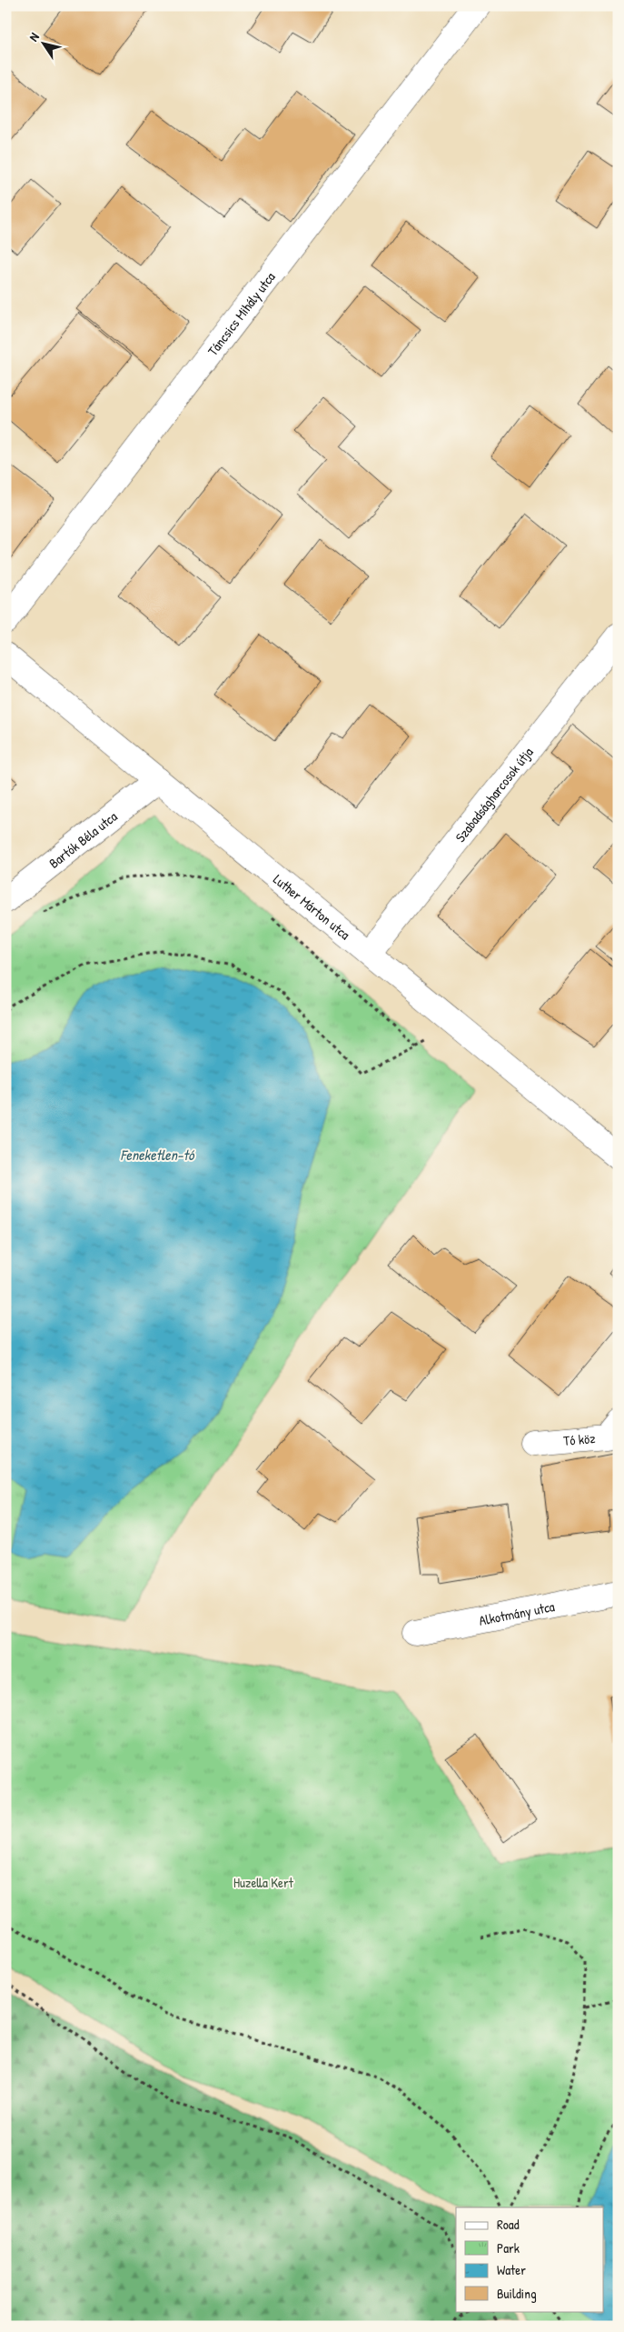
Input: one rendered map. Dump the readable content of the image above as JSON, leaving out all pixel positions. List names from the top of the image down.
{
  "streets": {
    "street": [
      "Táncsics Mihály utca",
      "Szabadságharcosok útja",
      "Bartók Béla utca",
      "Luther Márton utca",
      "Tó köz",
      "Alkotmány utca"
    ]
  },
  "crossings": [
    ["Szabadságharcosok útja", "Luther Márton utca"],
    ["Bartók Béla utca", "Luther Márton utca"]
  ],
  "water": ["Feneketlen-tó"],
  "parks": ["Huzella Kert"],
  "legend": [
    "Road",
    "Park",
    "Water",
    "Building"
  ],
  "north": "top left"
}
